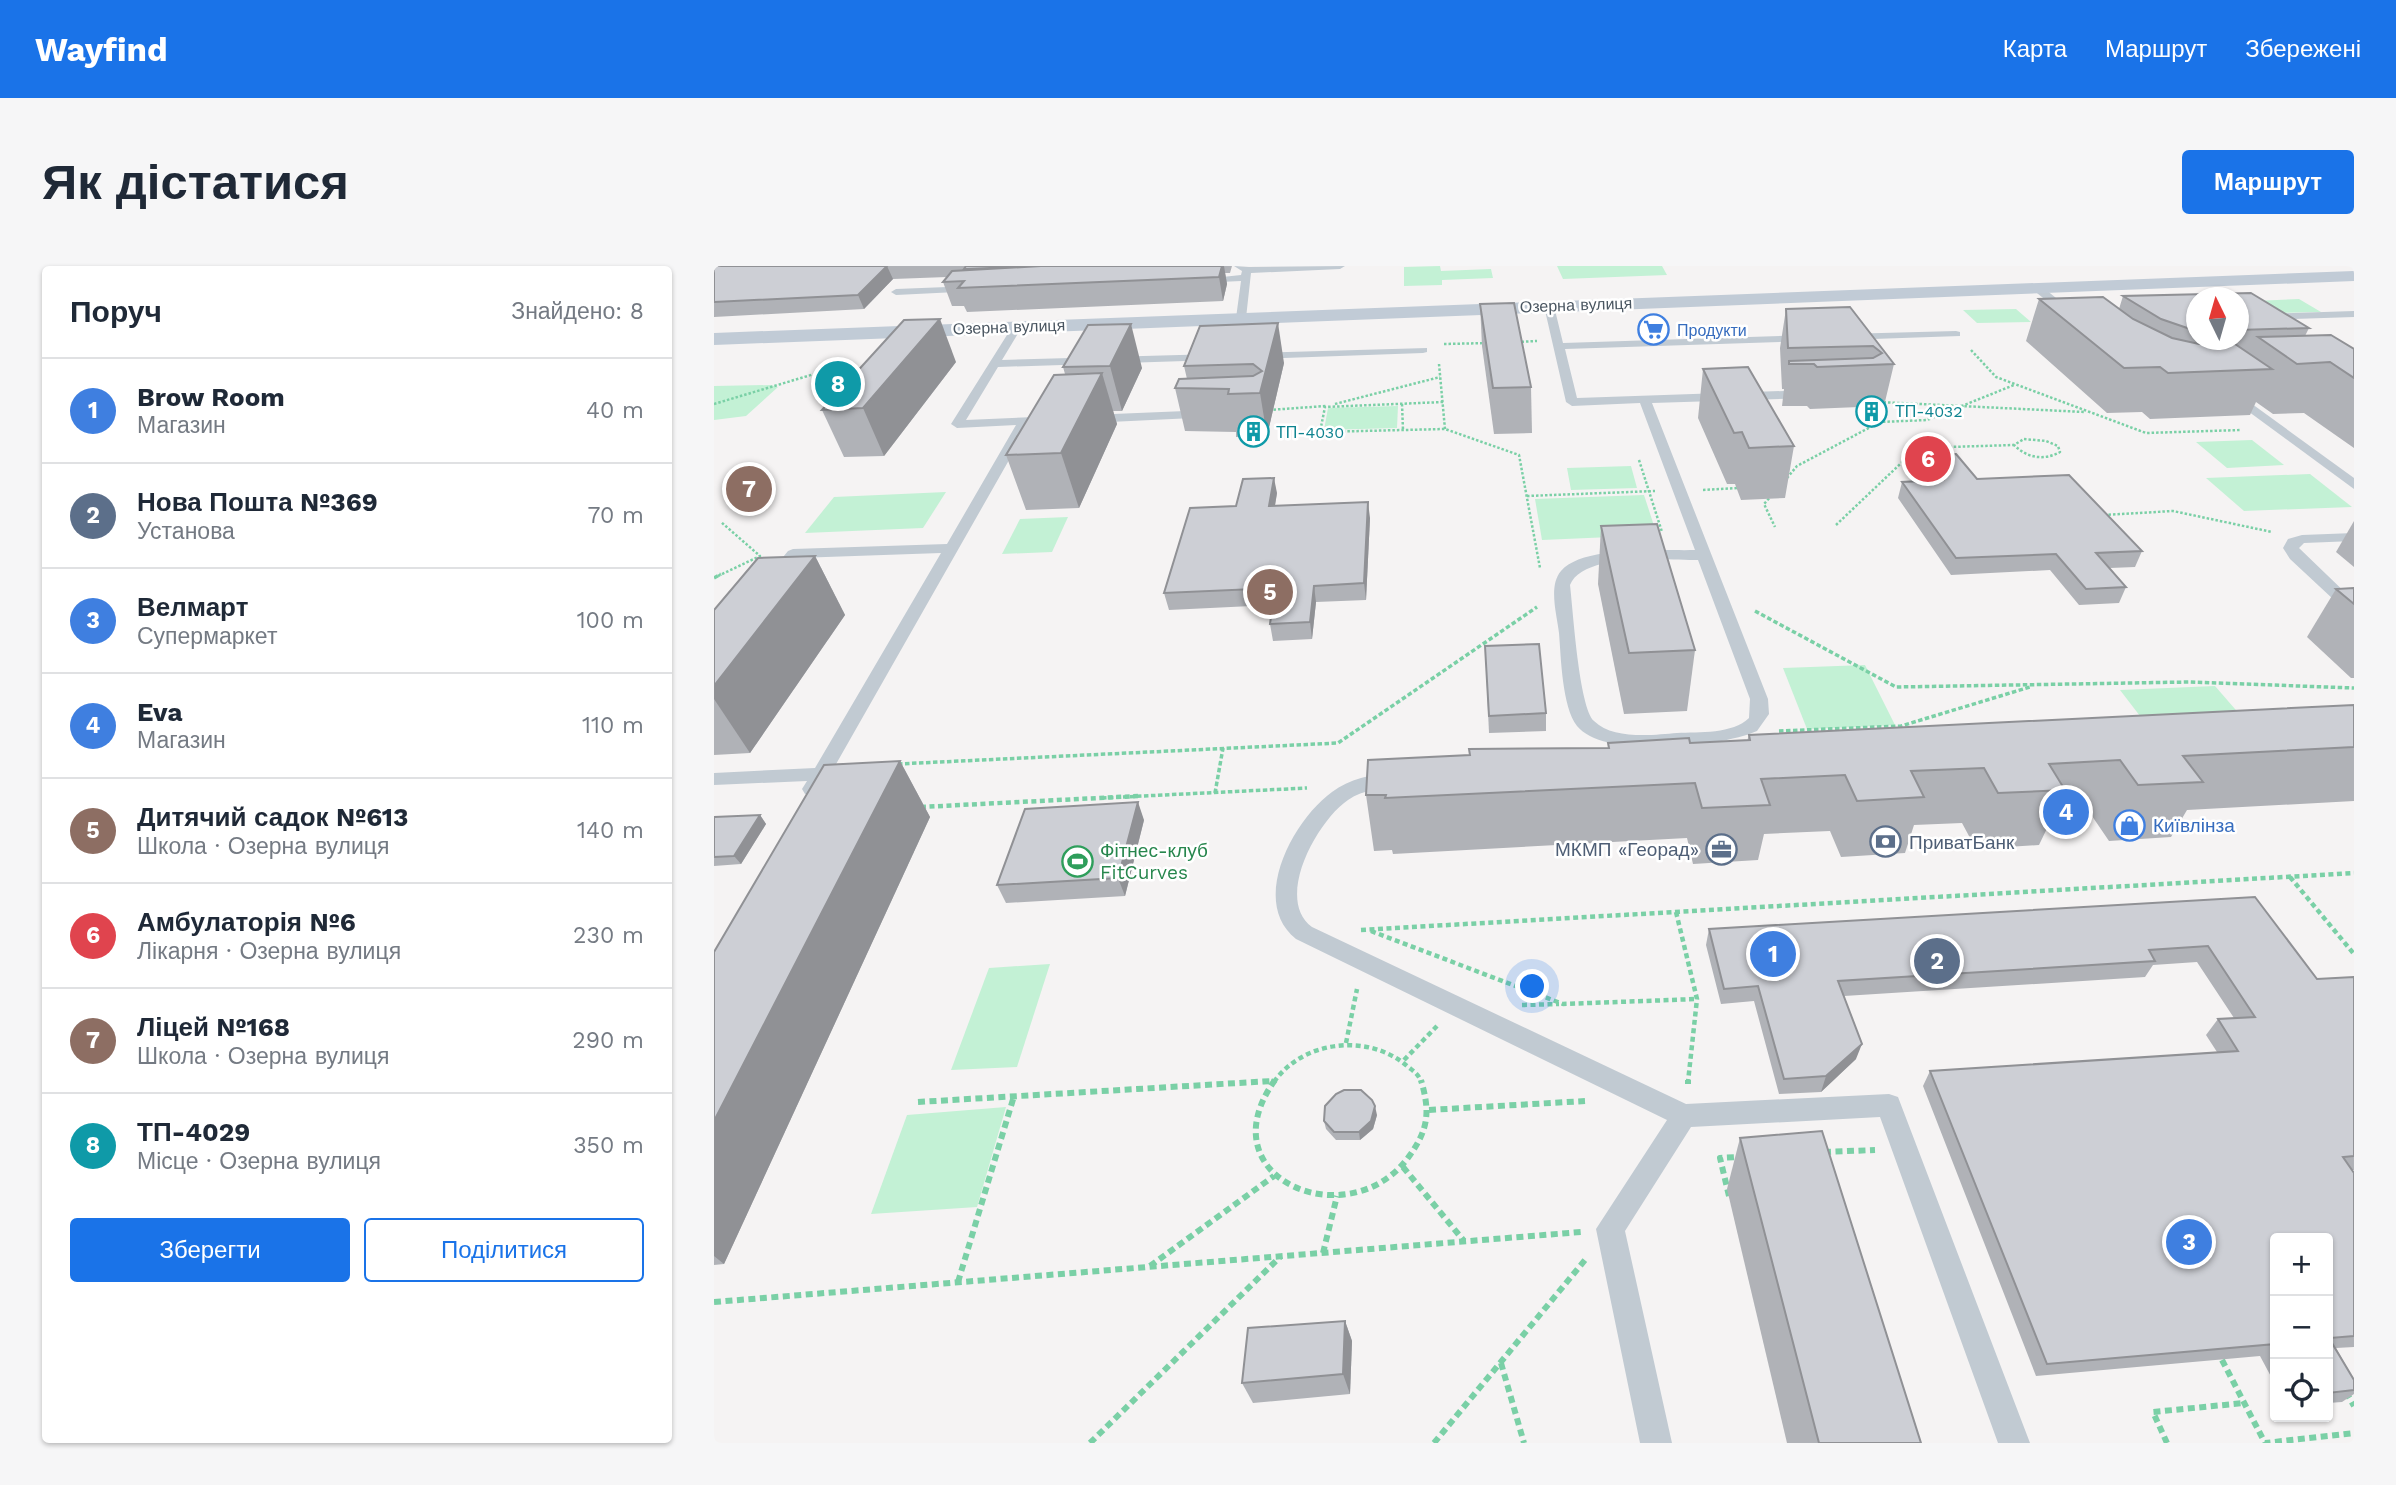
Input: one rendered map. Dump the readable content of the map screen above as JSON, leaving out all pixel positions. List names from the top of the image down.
{
  "streets": {
    "street": ["Озерна вулиця"]
  },
  "places": {
    "supermarket": ["Продукти"],
    "building": ["ТП-4032", "ТП-4030"],
    "shop": ["Київлінза"],
    "bank": ["ПриватБанк"],
    "office": ["МКМП «Георад»"],
    "sports": ["Фітнес-клуб FitCurves"]
  },
  "north": "top",
  "page": {
    "header": "Wayfind",
    "nav": ["Карта", "Маршрут", "Збережені"],
    "buttons": [
      "Маршрут",
      ["Зберегти", "Поділитися"]
    ],
    "title": "Як дістатися",
    "heading": ["Поруч", "Знайдено: 8"],
    "list": [
      {
        "mark": "1",
        "name": "Brow Room",
        "note": "Магазин",
        "value": "40 m"
      },
      {
        "mark": "2",
        "name": "Нова Пошта №369",
        "note": "Установа",
        "value": "70 m"
      },
      {
        "mark": "3",
        "name": "Велмарт",
        "note": "Супермаркет",
        "value": "100 m"
      },
      {
        "mark": "4",
        "name": "Eva",
        "note": "Магазин",
        "value": "110 m"
      },
      {
        "mark": "5",
        "name": "Дитячий садок №613",
        "note": "Школа · Озерна вулиця",
        "value": "140 m"
      },
      {
        "mark": "6",
        "name": "Амбулаторія №6",
        "note": "Лікарня · Озерна вулиця",
        "value": "230 m"
      },
      {
        "mark": "7",
        "name": "Ліцей №168",
        "note": "Школа · Озерна вулиця",
        "value": "290 m"
      },
      {
        "mark": "8",
        "name": "ТП-4029",
        "note": "Місце · Озерна вулиця",
        "value": "350 m"
      }
    ],
    "pins": [
      "8",
      "6",
      "7",
      "5",
      "4",
      "1",
      "2",
      "3"
    ],
    "map_buttons": ["+", "−"]
  }
}
